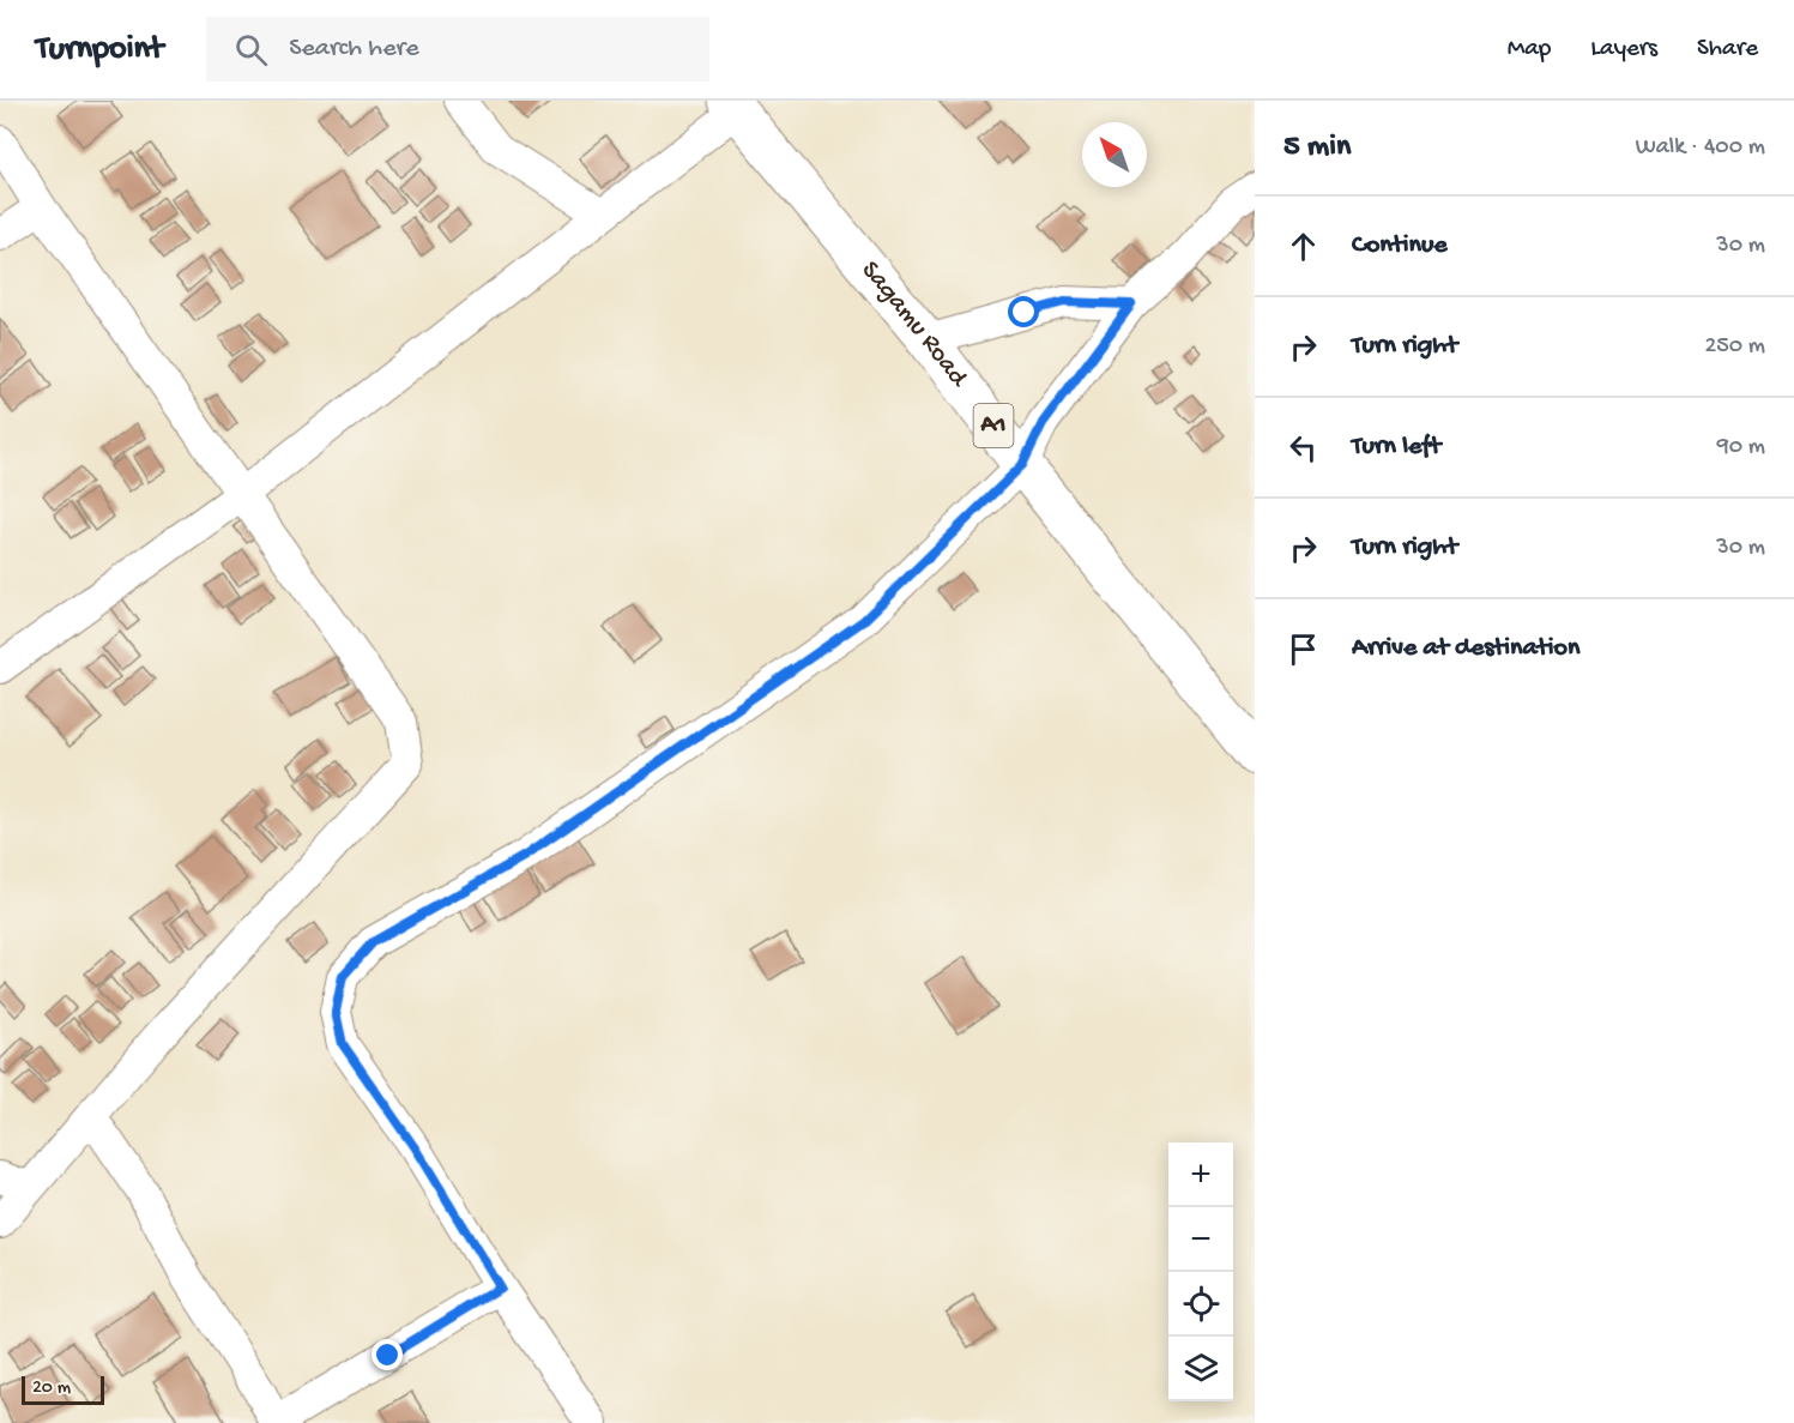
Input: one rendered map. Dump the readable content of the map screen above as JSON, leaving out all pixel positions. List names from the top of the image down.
{
  "streets": {
    "highway": ["Sagamu Road", "A1"]
  },
  "scale_bar": "20 m",
  "north": "top left",
  "page": {
    "header": "Turnpoint",
    "search": "Search here",
    "nav": ["Map", "Layers", "Share"],
    "heading": ["5 min", "Walk · 400 m"],
    "list": [
      ["Continue", "30 m"],
      ["Turn right", "250 m"],
      ["Turn left", "90 m"],
      ["Turn right", "30 m"],
      "Arrive at destination"
    ],
    "map_buttons": ["+", "−"],
    "scale": "20 m"
  }
}
